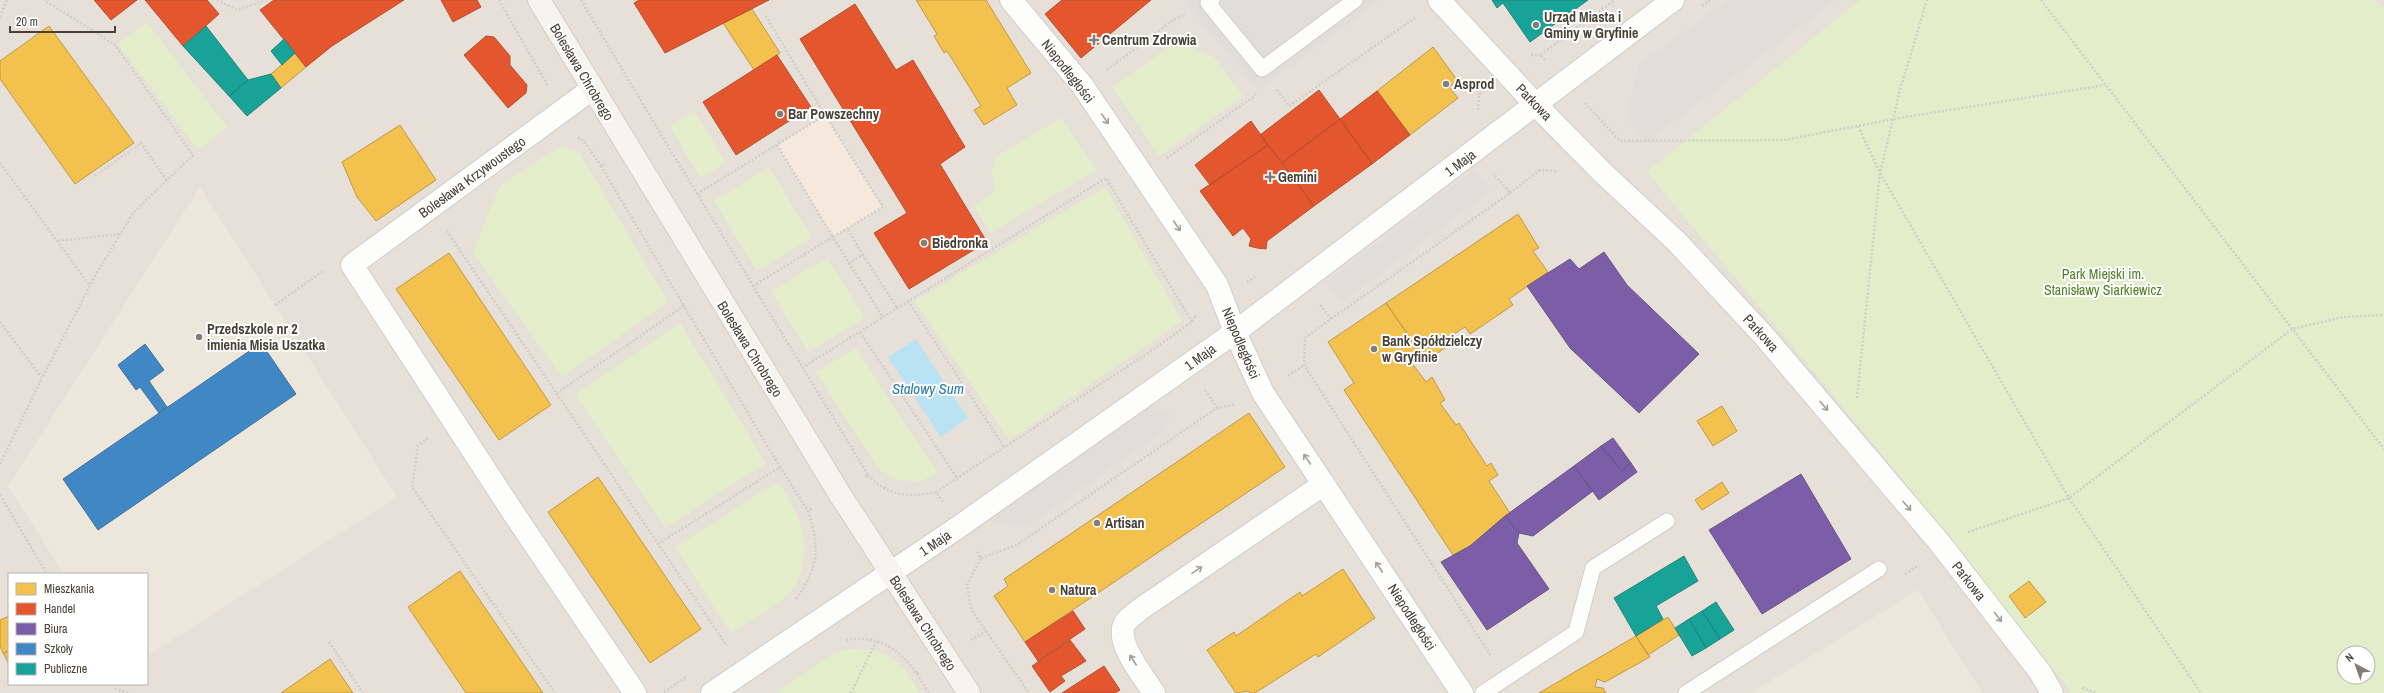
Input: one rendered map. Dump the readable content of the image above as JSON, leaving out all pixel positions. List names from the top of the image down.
{
  "streets": {
    "main road": ["Bolesława Chrobrego"],
    "street": [
      "Niepodległości",
      "Parkowa",
      "1 Maja",
      "Bolesława Krzywoustego"
    ]
  },
  "crossings": [
    ["Niepodległości", "1 Maja"],
    ["Bolesława Chrobrego", "1 Maja"],
    ["Bolesława Chrobrego", "Bolesława Krzywoustego"],
    ["Parkowa", "1 Maja"]
  ],
  "one_way": ["Parkowa"],
  "water": ["Stalowy Sum"],
  "parks": ["Park Miejski im. Stanisławy Siarkiewicz"],
  "places": {
    "other": [
      "Urząd Miasta i Gminy w Gryfinie",
      "Asprod",
      "Bar Powszechny",
      "Biedronka",
      "Przedszkole nr 2 imienia Misia Uszatka",
      "Bank Spółdzielczy w Gryfinie",
      "Artisan",
      "Natura"
    ],
    "health": ["Centrum Zdrowia", "Gemini"]
  },
  "legend": [
    "Mieszkania",
    "Handel",
    "Biura",
    "Szkoły",
    "Publiczne"
  ],
  "scale_bar": "20 m",
  "north": "top left"
}
